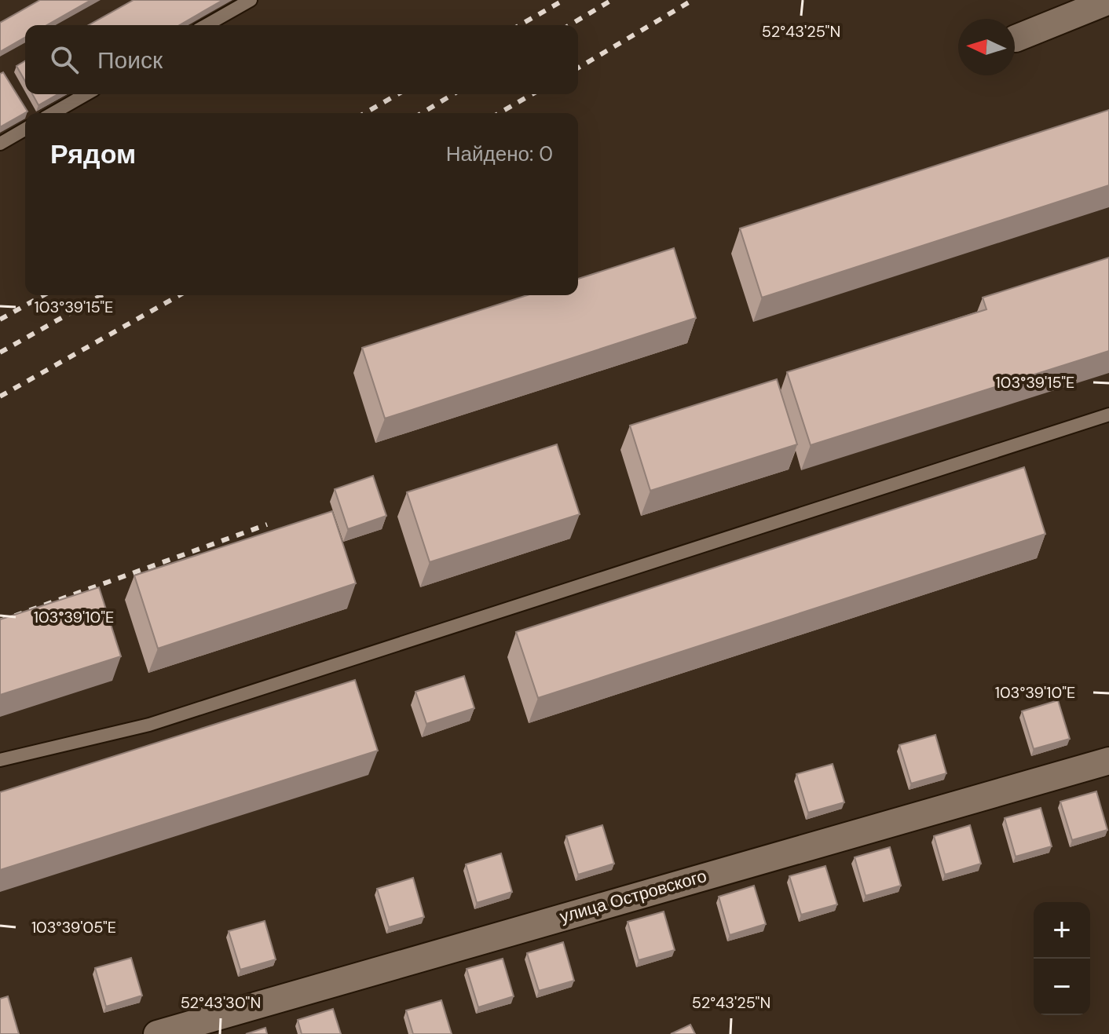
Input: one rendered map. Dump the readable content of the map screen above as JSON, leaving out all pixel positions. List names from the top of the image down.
{
  "streets": {
    "street": ["улица Островского"]
  },
  "north": "left",
  "page": {
    "search": "Поиск",
    "heading": ["Рядом", "Найдено: 0"],
    "map_buttons": ["+", "−"]
  },
  "coordinates": [
    "52°43'25\"N",
    "103°39'15\"E",
    "103°39'10\"E",
    "103°39'05\"E",
    "52°43'30\"N"
  ]
}
